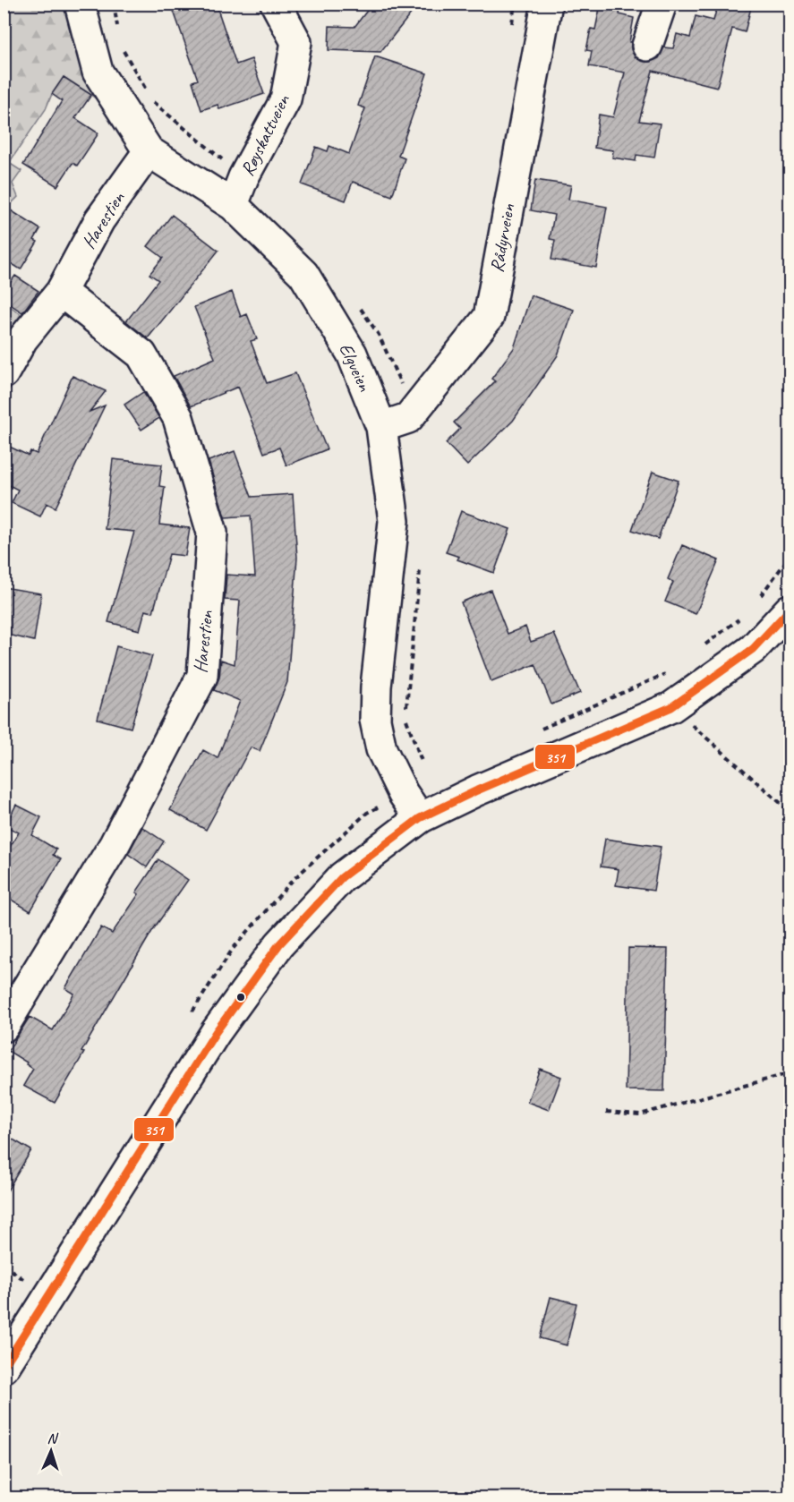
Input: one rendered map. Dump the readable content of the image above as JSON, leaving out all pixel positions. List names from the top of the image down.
{
  "streets": {
    "street": [
      "Røyskattveien",
      "Harestien",
      "Rådyrveien",
      "Elgveien"
    ]
  },
  "crossings": [
    ["Røyskattveien", "Elgveien"],
    ["Harestien", "Elgveien"],
    ["Rådyrveien", "Elgveien"]
  ],
  "lines": ["transit line 351"],
  "north": "top"
}
